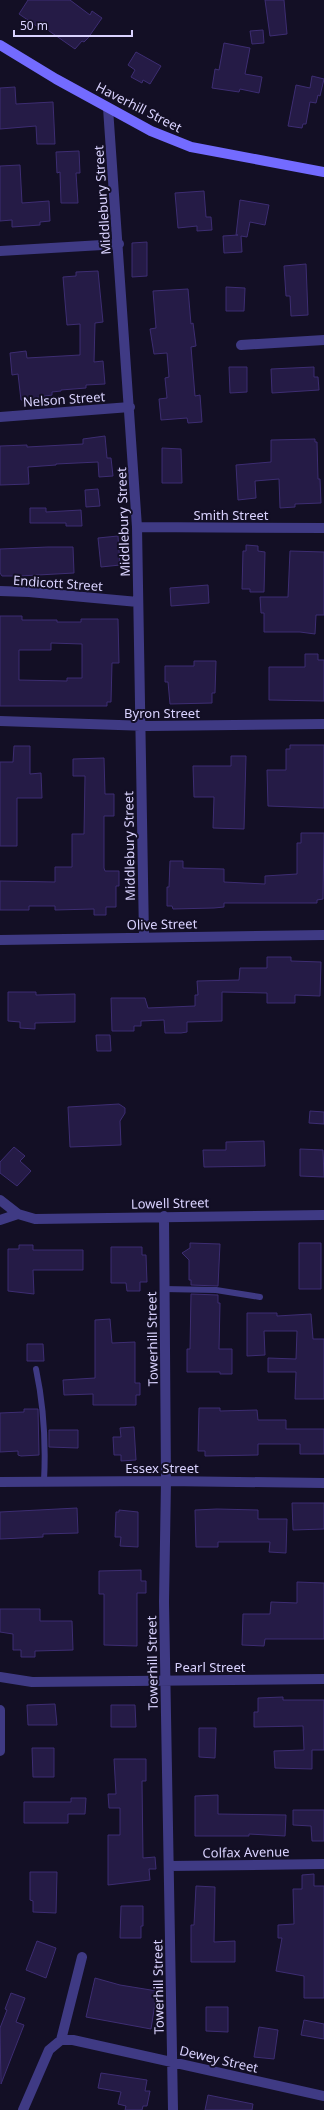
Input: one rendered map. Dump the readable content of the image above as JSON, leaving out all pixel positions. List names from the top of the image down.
{
  "streets": {
    "main road": ["Haverhill Street"],
    "street": [
      "Middlebury Street",
      "Nelson Street",
      "Smith Street",
      "Endicott Street",
      "Byron Street",
      "Olive Street",
      "Lowell Street",
      "Towerhill Street",
      "Essex Street",
      "Pearl Street",
      "Colfax Avenue",
      "Dewey Street"
    ]
  },
  "crossings": [
    ["Haverhill Street", "Middlebury Street"],
    ["Middlebury Street", "Nelson Street"],
    ["Middlebury Street", "Smith Street"],
    ["Middlebury Street", "Endicott Street"],
    ["Middlebury Street", "Byron Street"],
    ["Middlebury Street", "Olive Street"],
    ["Lowell Street", "Towerhill Street"],
    ["Towerhill Street", "Essex Street"],
    ["Towerhill Street", "Pearl Street"],
    ["Towerhill Street", "Colfax Avenue"],
    ["Towerhill Street", "Dewey Street"]
  ],
  "scale_bar": "50 m"
}
